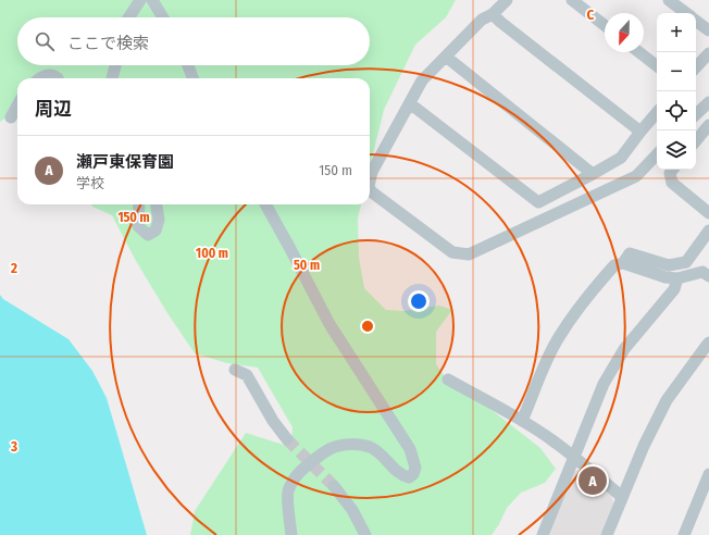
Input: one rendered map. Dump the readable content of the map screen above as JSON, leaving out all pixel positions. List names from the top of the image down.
{
  "north": "bottom",
  "page": {
    "map_buttons": ["+", "−"],
    "search": "ここで検索",
    "heading": "周辺",
    "list": [
      {
        "mark": "A",
        "name": "瀬戸東保育園",
        "note": "学校",
        "value": "150 m"
      }
    ],
    "pins": "A"
  },
  "grid": {
    "columns": ["C"],
    "rows": ["2", "3"]
  },
  "rings": ["150 m", "100 m", "50 m"]
}
